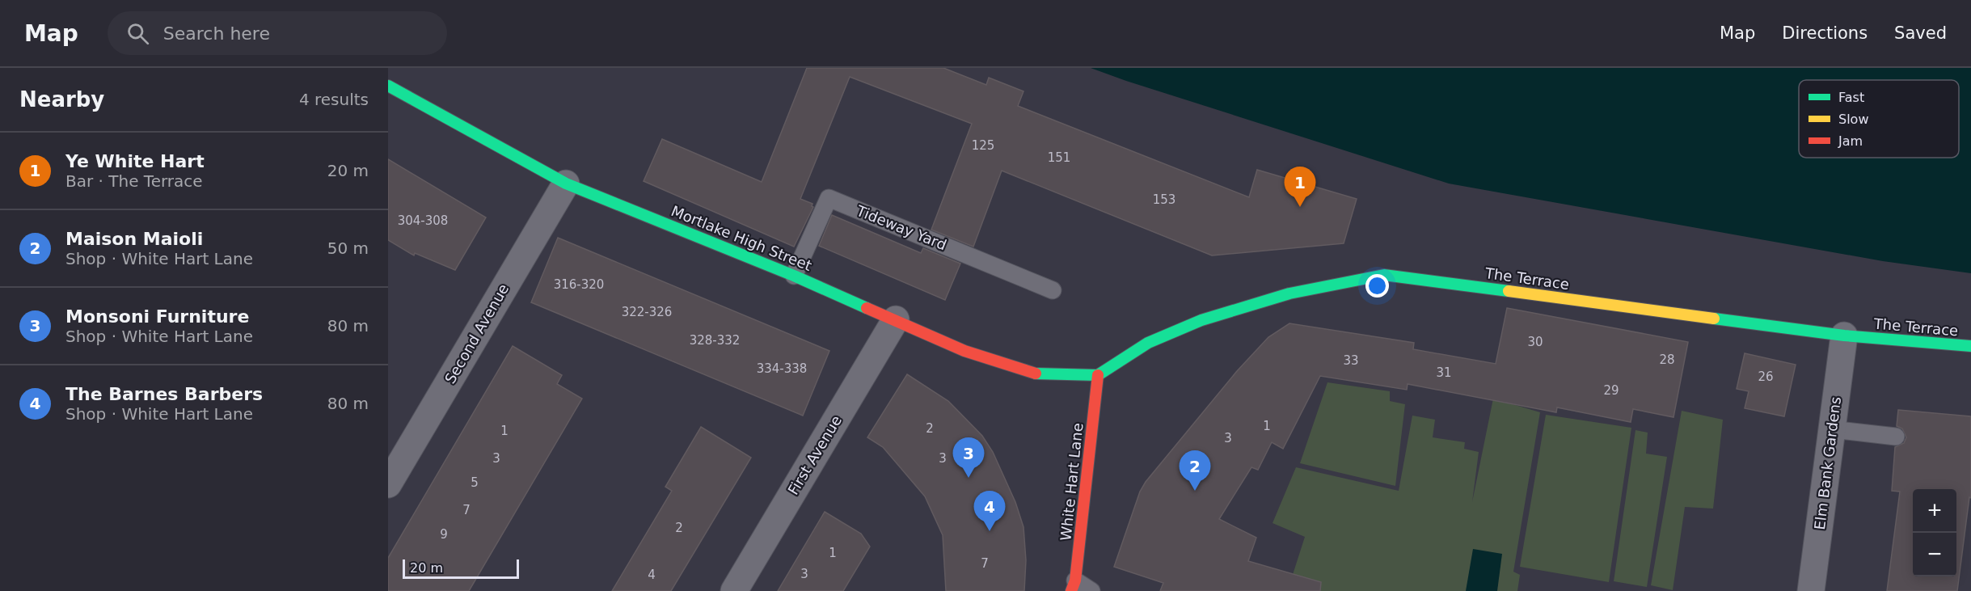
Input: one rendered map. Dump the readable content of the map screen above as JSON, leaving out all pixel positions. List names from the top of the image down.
{
  "streets": {
    "main road": ["Mortlake High Street", "The Terrace", "White Hart Lane"],
    "street": ["Second Avenue", "First Avenue", "Elm Bank Gardens"],
    "lane": ["Tideway Yard"]
  },
  "crossings": [
    ["Tideway Yard", "Mortlake High Street"],
    ["Mortlake High Street", "The Terrace"],
    ["Mortlake High Street", "Second Avenue"],
    ["Mortlake High Street", "First Avenue"],
    ["Mortlake High Street", "White Hart Lane"],
    ["The Terrace", "Elm Bank Gardens"],
    ["The Terrace", "White Hart Lane"]
  ],
  "house_numbers": [
    "125",
    "151",
    "153",
    "304-308",
    "316-320",
    "322-326",
    "328-332",
    "30",
    "28",
    "33",
    "334-338",
    "31",
    "26",
    "29",
    "1",
    "2",
    "1",
    "3",
    "3",
    "3",
    "5",
    "7",
    "2",
    "9",
    "1",
    "7",
    "3",
    "4"
  ],
  "legend": ["Fast", "Slow", "Jam"],
  "scale_bar": "20 m",
  "page": {
    "header": "Map",
    "search": "Search here",
    "nav": ["Map", "Directions", "Saved"],
    "heading": ["Nearby", "4 results"],
    "list": [
      {
        "mark": "1",
        "name": "Ye White Hart",
        "note": "Bar · The Terrace",
        "value": "20 m"
      },
      {
        "mark": "2",
        "name": "Maison Maioli",
        "note": "Shop · White Hart Lane",
        "value": "50 m"
      },
      {
        "mark": "3",
        "name": "Monsoni Furniture",
        "note": "Shop · White Hart Lane",
        "value": "80 m"
      },
      {
        "mark": "4",
        "name": "The Barnes Barbers",
        "note": "Shop · White Hart Lane",
        "value": "80 m"
      }
    ],
    "pins": [
      "1",
      "3",
      "2",
      "4"
    ],
    "map_buttons": ["+", "−"],
    "scale": "20 m"
  }
}
